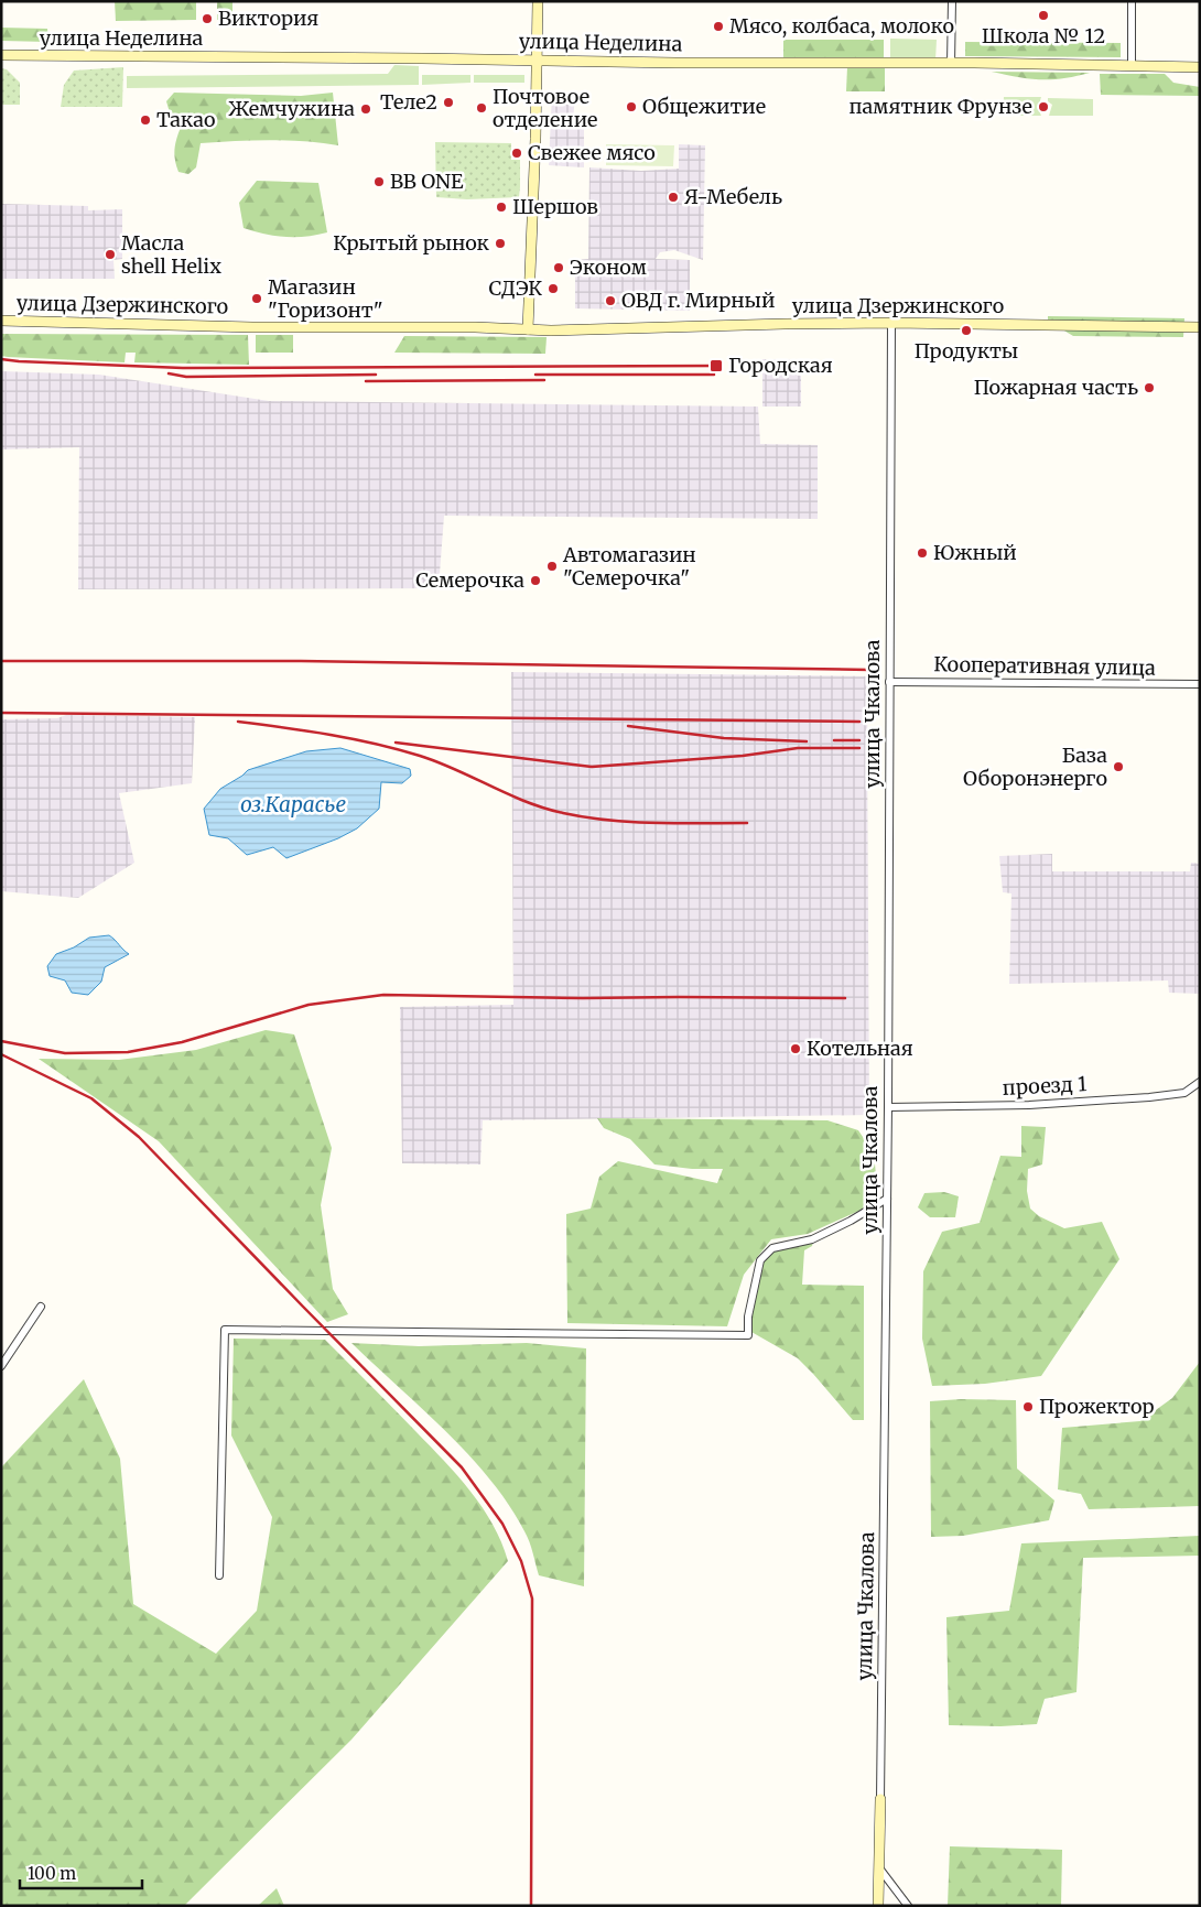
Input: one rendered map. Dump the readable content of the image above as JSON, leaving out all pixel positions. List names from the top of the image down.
{
  "streets": {
    "street": [
      "улица Неделина",
      "улица Дзержинского",
      "Кооперативная улица",
      "улица Чкалова",
      "проезд 1"
    ]
  },
  "crossings": [
    ["улица Дзержинского", "улица Чкалова"],
    ["Кооперативная улица", "улица Чкалова"],
    ["улица Чкалова", "проезд 1"]
  ],
  "water": ["оз.Карасье"],
  "places": {
    "other": [
      "Школа № 12",
      "Виктория",
      "Мясо, колбаса, молоко",
      "Теле2",
      "Общежитие",
      "памятник Фрунзе",
      "Почтовое отделение",
      "Жемчужина",
      "Такао",
      "Свежее мясо",
      "BB ONE",
      "Я-Мебель",
      "Шершов",
      "Крытый рынок",
      "Масла shell Helix",
      "Эконом",
      "СДЭК",
      "Магазин \"Горизонт\"",
      "ОВД г. Мирный",
      "Продукты",
      "Пожарная часть",
      "Южный",
      "Автомагазин \"Семерочка\"",
      "Семерочка",
      "База Оборонэнерго",
      "Котельная",
      "Прожектор"
    ],
    "transit": ["Городская"]
  },
  "scale_bar": "100 m"
}
